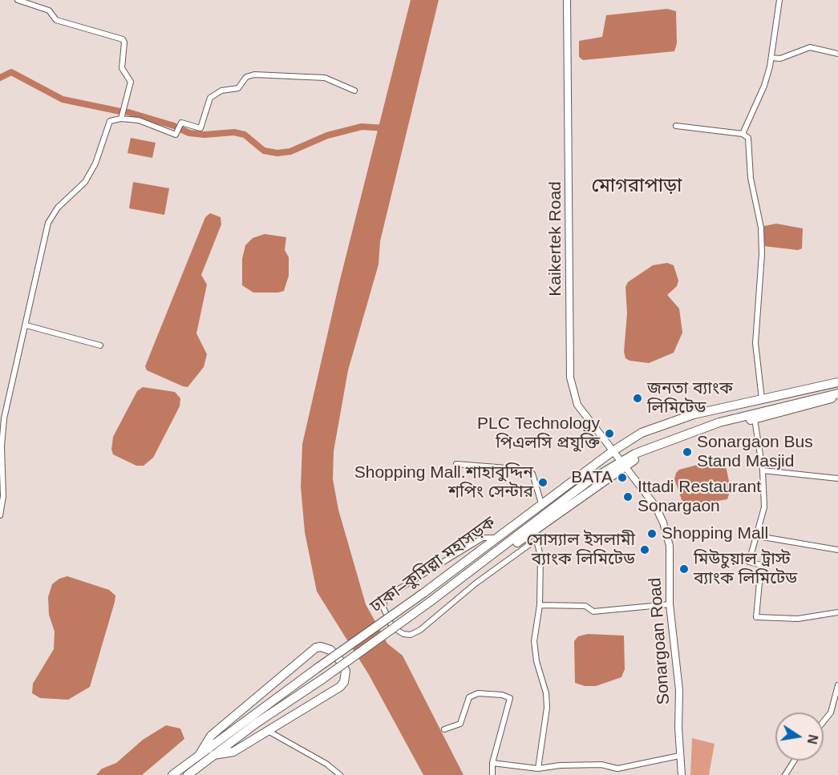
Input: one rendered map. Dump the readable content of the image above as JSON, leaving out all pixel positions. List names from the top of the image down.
{
  "streets": {
    "highway": ["ঢাকা–কুমিল্লা মহাসড়ক"],
    "main road": ["Kaikertek Road", "Sonargoan Road"]
  },
  "crossings": [
    ["Kaikertek Road", "ঢাকা–কুমিল্লা মহাসড়ক"],
    ["Kaikertek Road", "Sonargoan Road"],
    ["ঢাকা–কুমিল্লা মহাসড়ক", "Sonargoan Road"]
  ],
  "districts": ["মোগরাপাড়া"],
  "places": [
    "জনতা ব্যাংক লিমিটেড",
    "PLC Technology পিএলসি প্রযুক্তি",
    "Sonargaon Bus Stand Masjid",
    "BATA",
    "Shopping Mall.শাহাবুদ্দিন শপিং সেন্টার",
    "Ittadi Restaurant Sonargaon",
    "Shopping Mall",
    "সোস্যাল ইসলামী ব্যাংক লিমিটেড",
    "মিউচুয়াল ট্রাস্ট ব্যাংক লিমিটেড"
  ],
  "north": "right"
}
